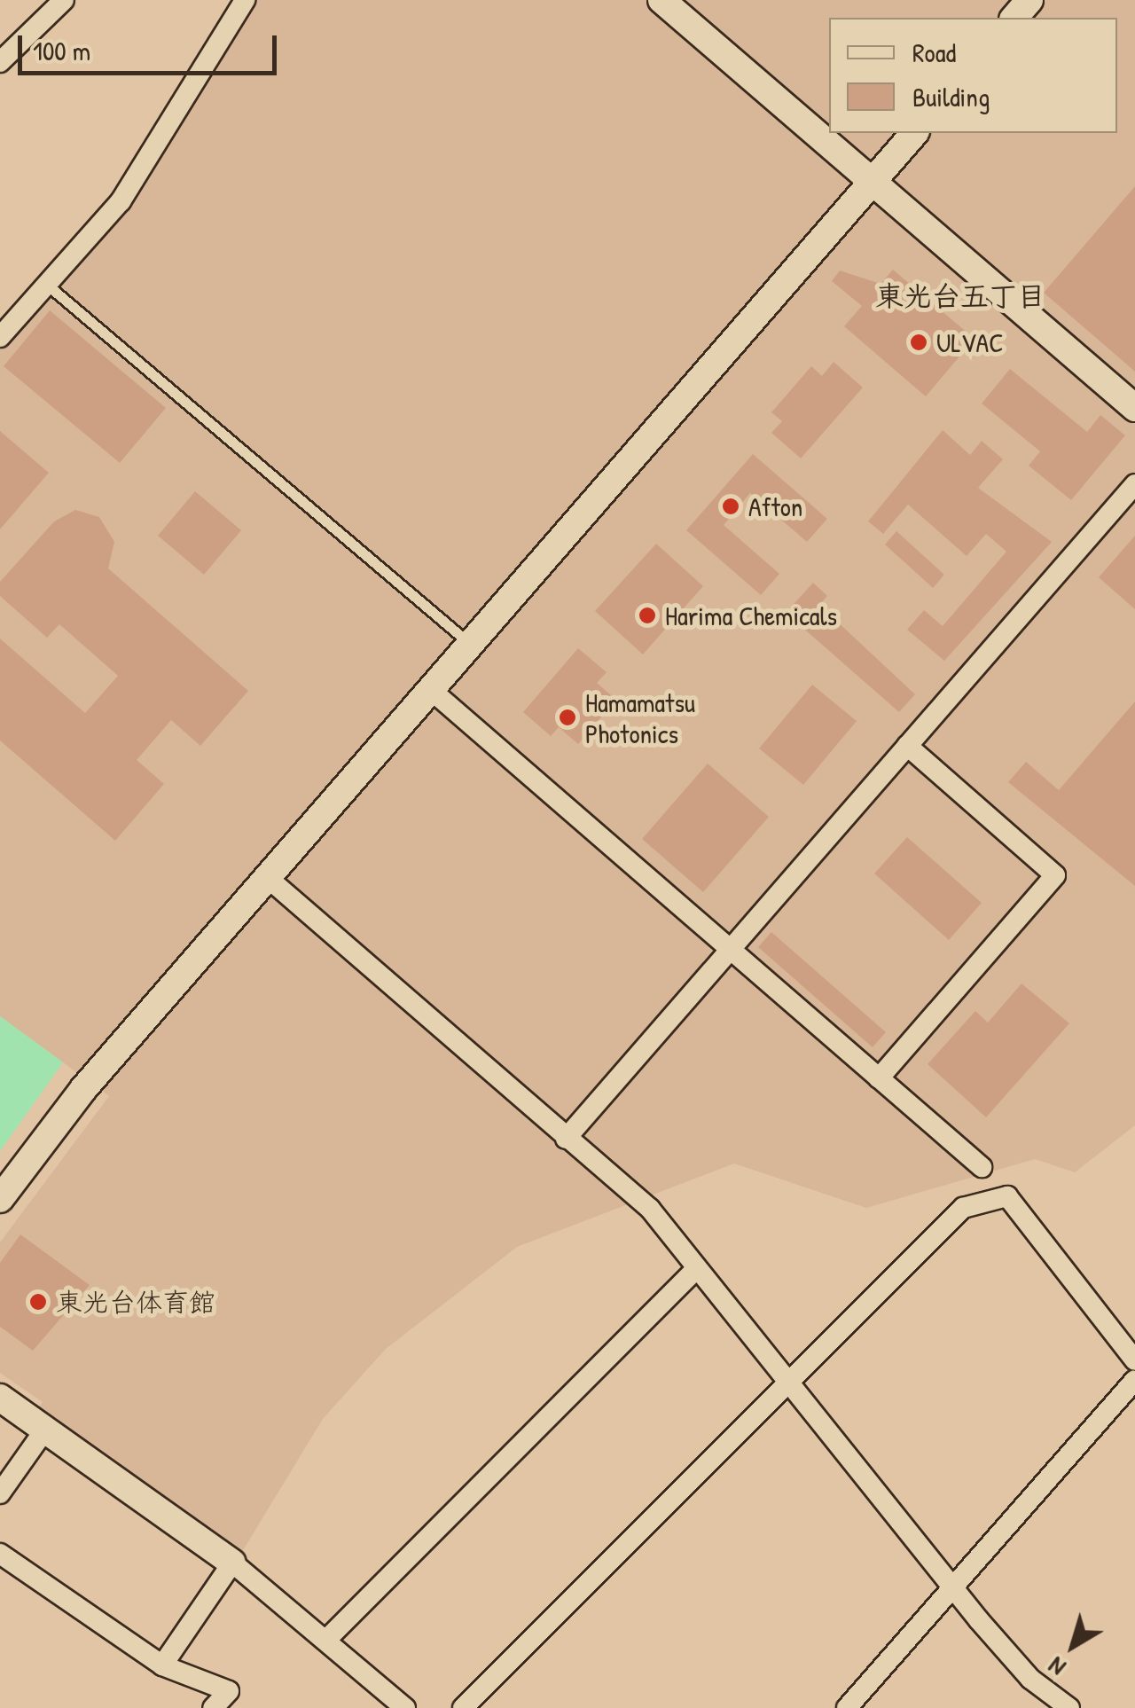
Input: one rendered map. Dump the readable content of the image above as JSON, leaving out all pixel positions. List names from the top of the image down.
{
  "districts": ["東光台五丁目"],
  "places": [
    "ULVAC",
    "Afton",
    "Harima Chemicals",
    "Hamamatsu Photonics",
    "東光台体育館"
  ],
  "legend": ["Road", "Building"],
  "scale_bar": "100 m",
  "north": "bottom left"
}
